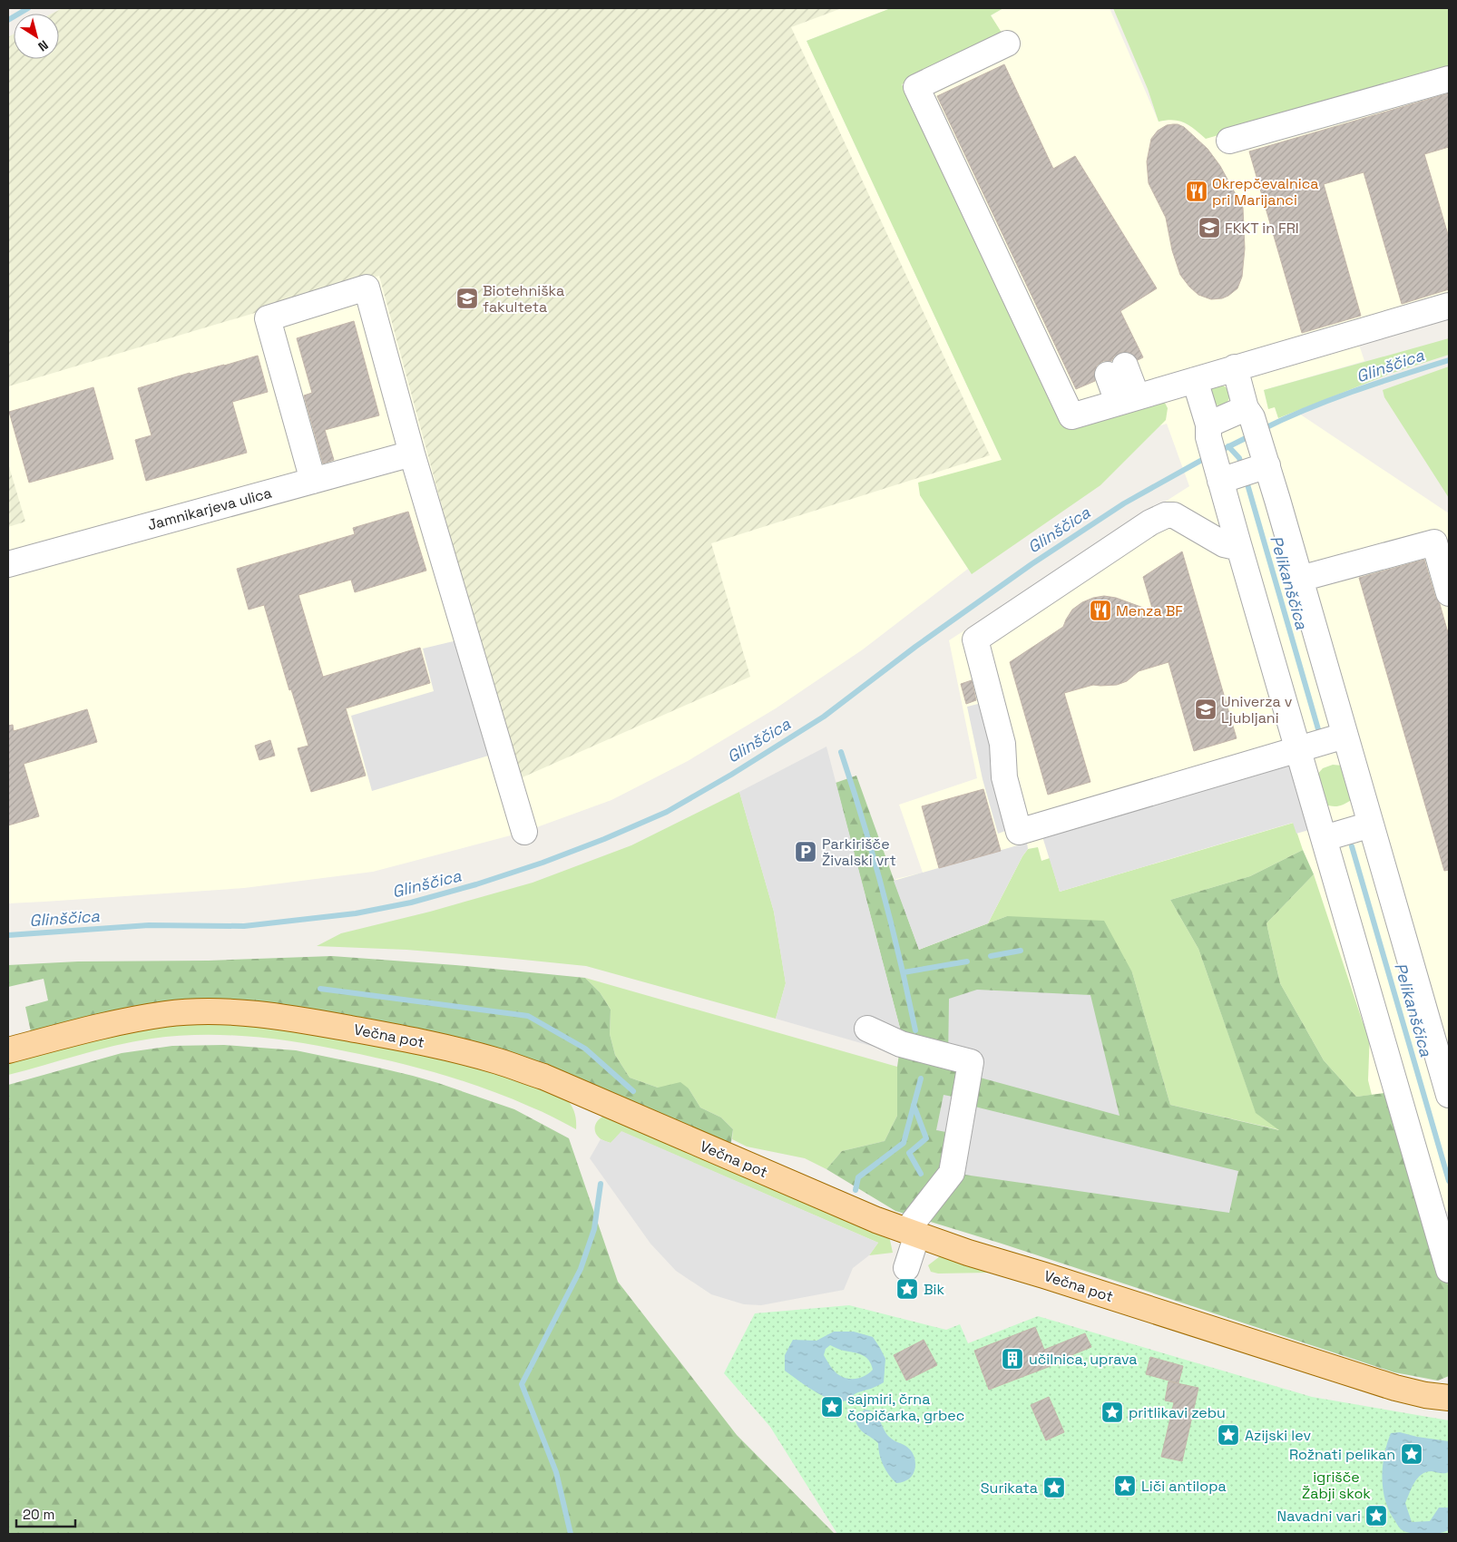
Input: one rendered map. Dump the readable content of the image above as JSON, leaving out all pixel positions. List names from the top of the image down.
{
  "streets": {
    "main road": ["Večna pot"],
    "street": ["Jamnikarjeva ulica"]
  },
  "water": ["Glinščica", "Pelikanščica"],
  "parks": ["igrišče Žabji skok"],
  "places": {
    "restaurant": ["Okrepčevalnica pri Marijanci", "Menza BF"],
    "school or university": ["FKKT in FRI", "Biotehniška fakulteta", "Univerza v Ljubljani"],
    "parking": ["Parkirišče Živalski vrt"],
    "place": [
      "Bik",
      "sajmiri, črna čopičarka, grbec",
      "pritlikavi zebu",
      "Azijski lev",
      "Rožnati pelikan",
      "Liči antilopa",
      "Surikata",
      "Navadni vari"
    ],
    "building": ["učilnica, uprava"]
  },
  "scale_bar": "20 m",
  "north": "bottom right"
}
